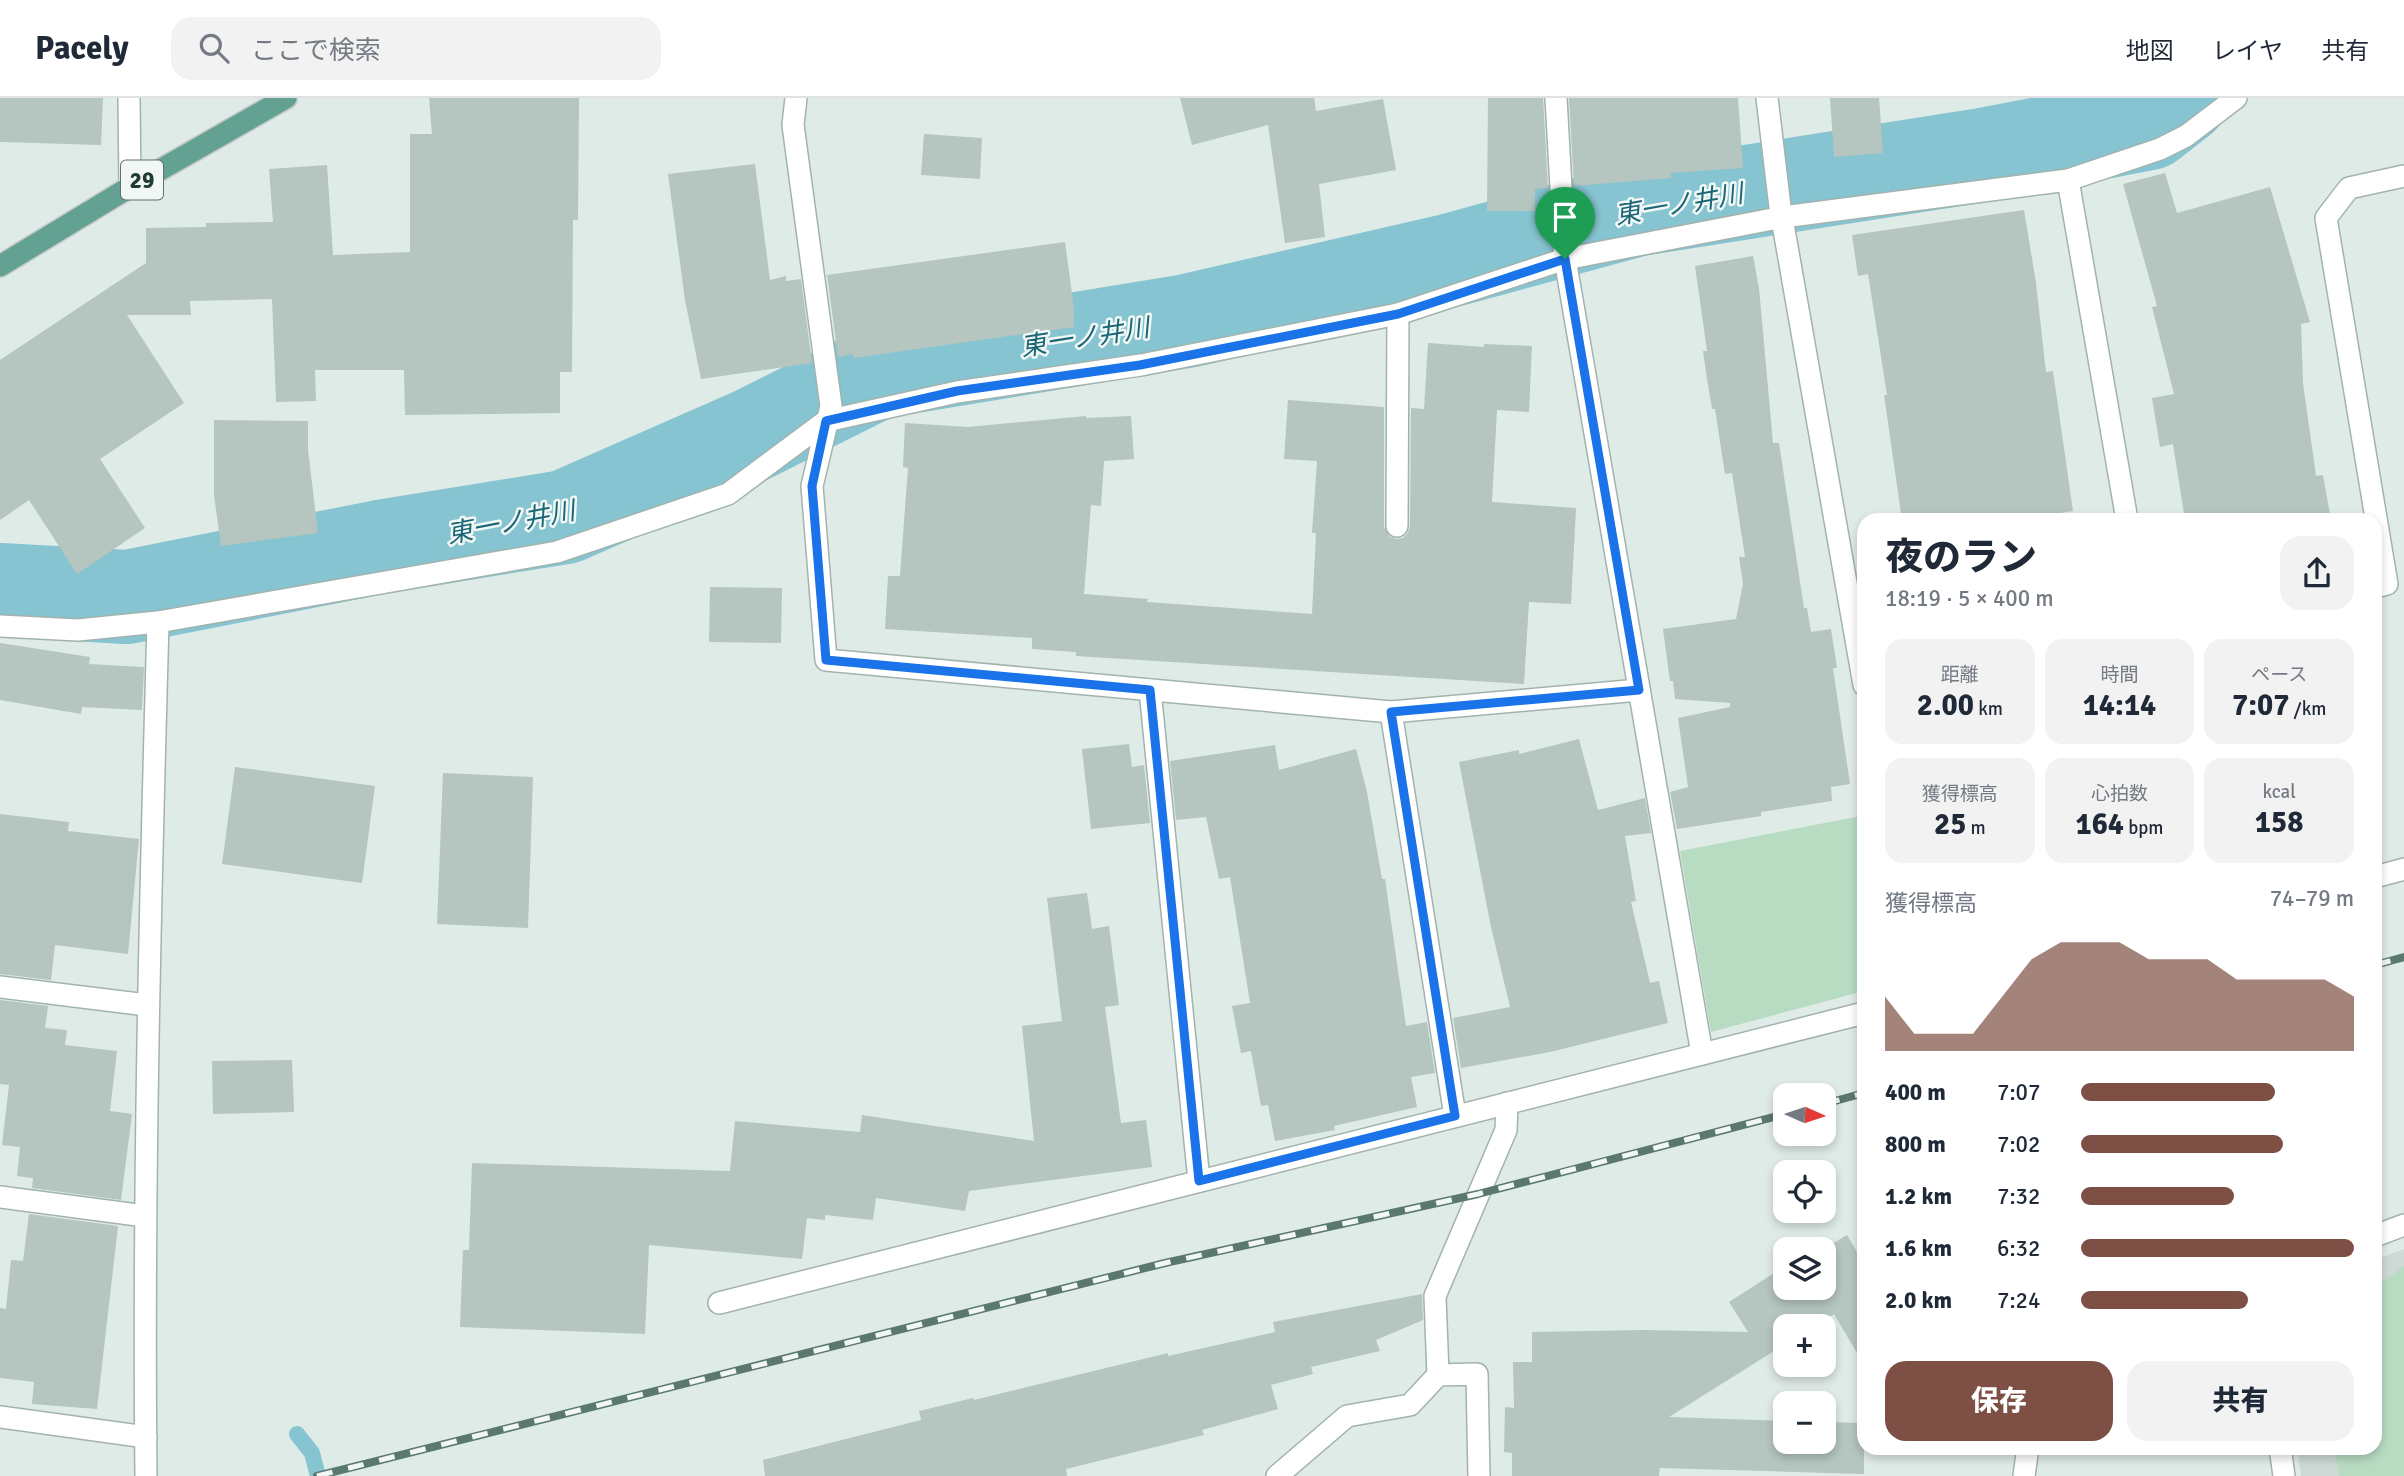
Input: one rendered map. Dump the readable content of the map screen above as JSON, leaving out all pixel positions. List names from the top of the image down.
{
  "streets": {
    "main road": ["29"]
  },
  "water": ["東一ノ井川"],
  "north": "right",
  "page": {
    "header": "Pacely",
    "search": "ここで検索",
    "nav": ["地図", "レイヤ", "共有"],
    "heading": ["夜のラン", "18:19 · 5 × 400 m"],
    "stats": [
      ["距離", "2.00 km"],
      ["時間", "14:14"],
      ["ペース", "7:07 /km"],
      ["獲得標高", "25 m"],
      ["心拍数", "164 bpm"],
      ["kcal", "158"]
    ],
    "chart": ["獲得標高", "74–79 m"],
    "list": [
      {
        "name": "400 m",
        "note": "7:07"
      },
      {
        "name": "800 m",
        "note": "7:02"
      },
      {
        "name": "1.2 km",
        "note": "7:32"
      },
      {
        "name": "1.6 km",
        "note": "6:32"
      },
      {
        "name": "2.0 km",
        "note": "7:24"
      }
    ],
    "map_buttons": ["+", "−"],
    "buttons": ["保存", "共有"]
  }
}
